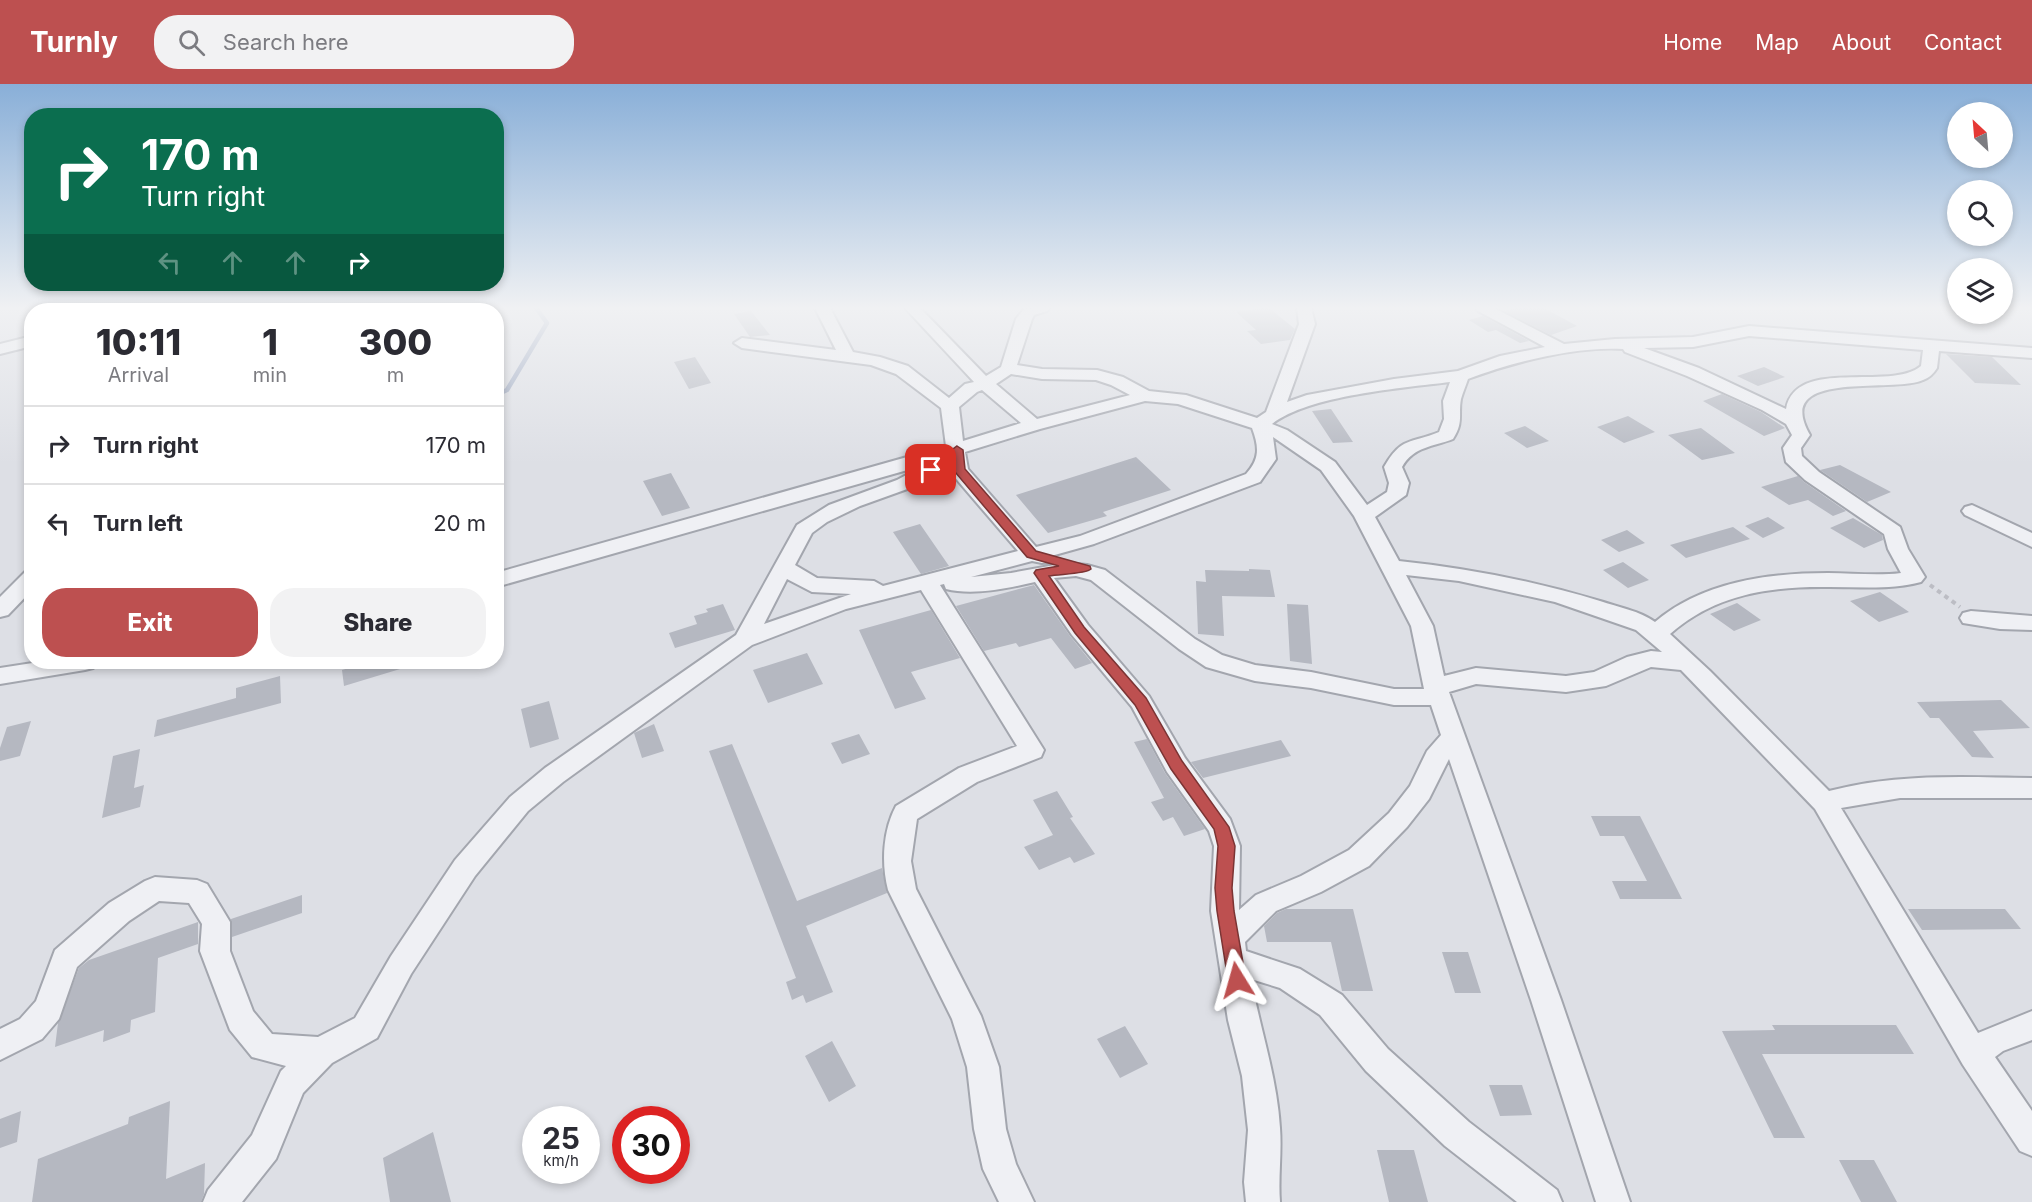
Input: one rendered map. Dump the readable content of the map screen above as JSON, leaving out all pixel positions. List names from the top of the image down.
{
  "north": "top left",
  "page": {
    "header": "Turnly",
    "search": "Search here",
    "nav": [
      "Home",
      "Map",
      "About",
      "Contact"
    ],
    "turn": ["170 m", "Turn right"],
    "eta": [
      "10:11",
      "Arrival",
      "1",
      "min",
      "300",
      "m"
    ],
    "list": [
      {
        "name": "Turn right",
        "value": "170 m"
      },
      {
        "name": "Turn left",
        "value": "20 m"
      }
    ],
    "buttons": ["Exit", "Share"],
    "speed": "25 km/h",
    "limit": "30"
  }
}
